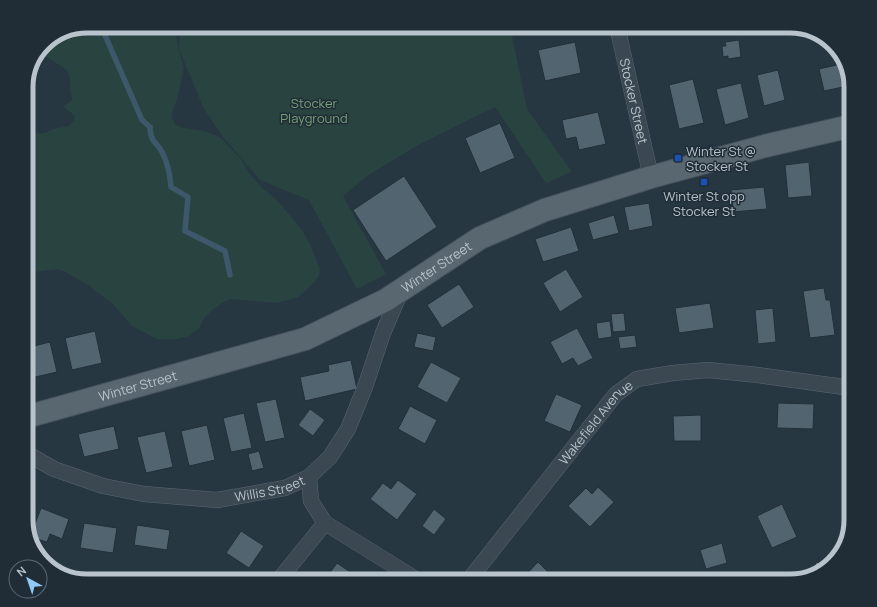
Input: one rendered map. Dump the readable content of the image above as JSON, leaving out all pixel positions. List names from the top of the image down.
{
  "streets": {
    "main road": ["Winter Street"],
    "street": ["Stocker Street", "Wakefield Avenue", "Willis Street"]
  },
  "crossings": [
    ["Stocker Street", "Winter Street"],
    ["Winter Street", "Willis Street"]
  ],
  "parks": ["Stocker Playground"],
  "places": {
    "transit": ["Winter St @ Stocker St", "Winter St opp Stocker St"]
  },
  "north": "top left"
}
